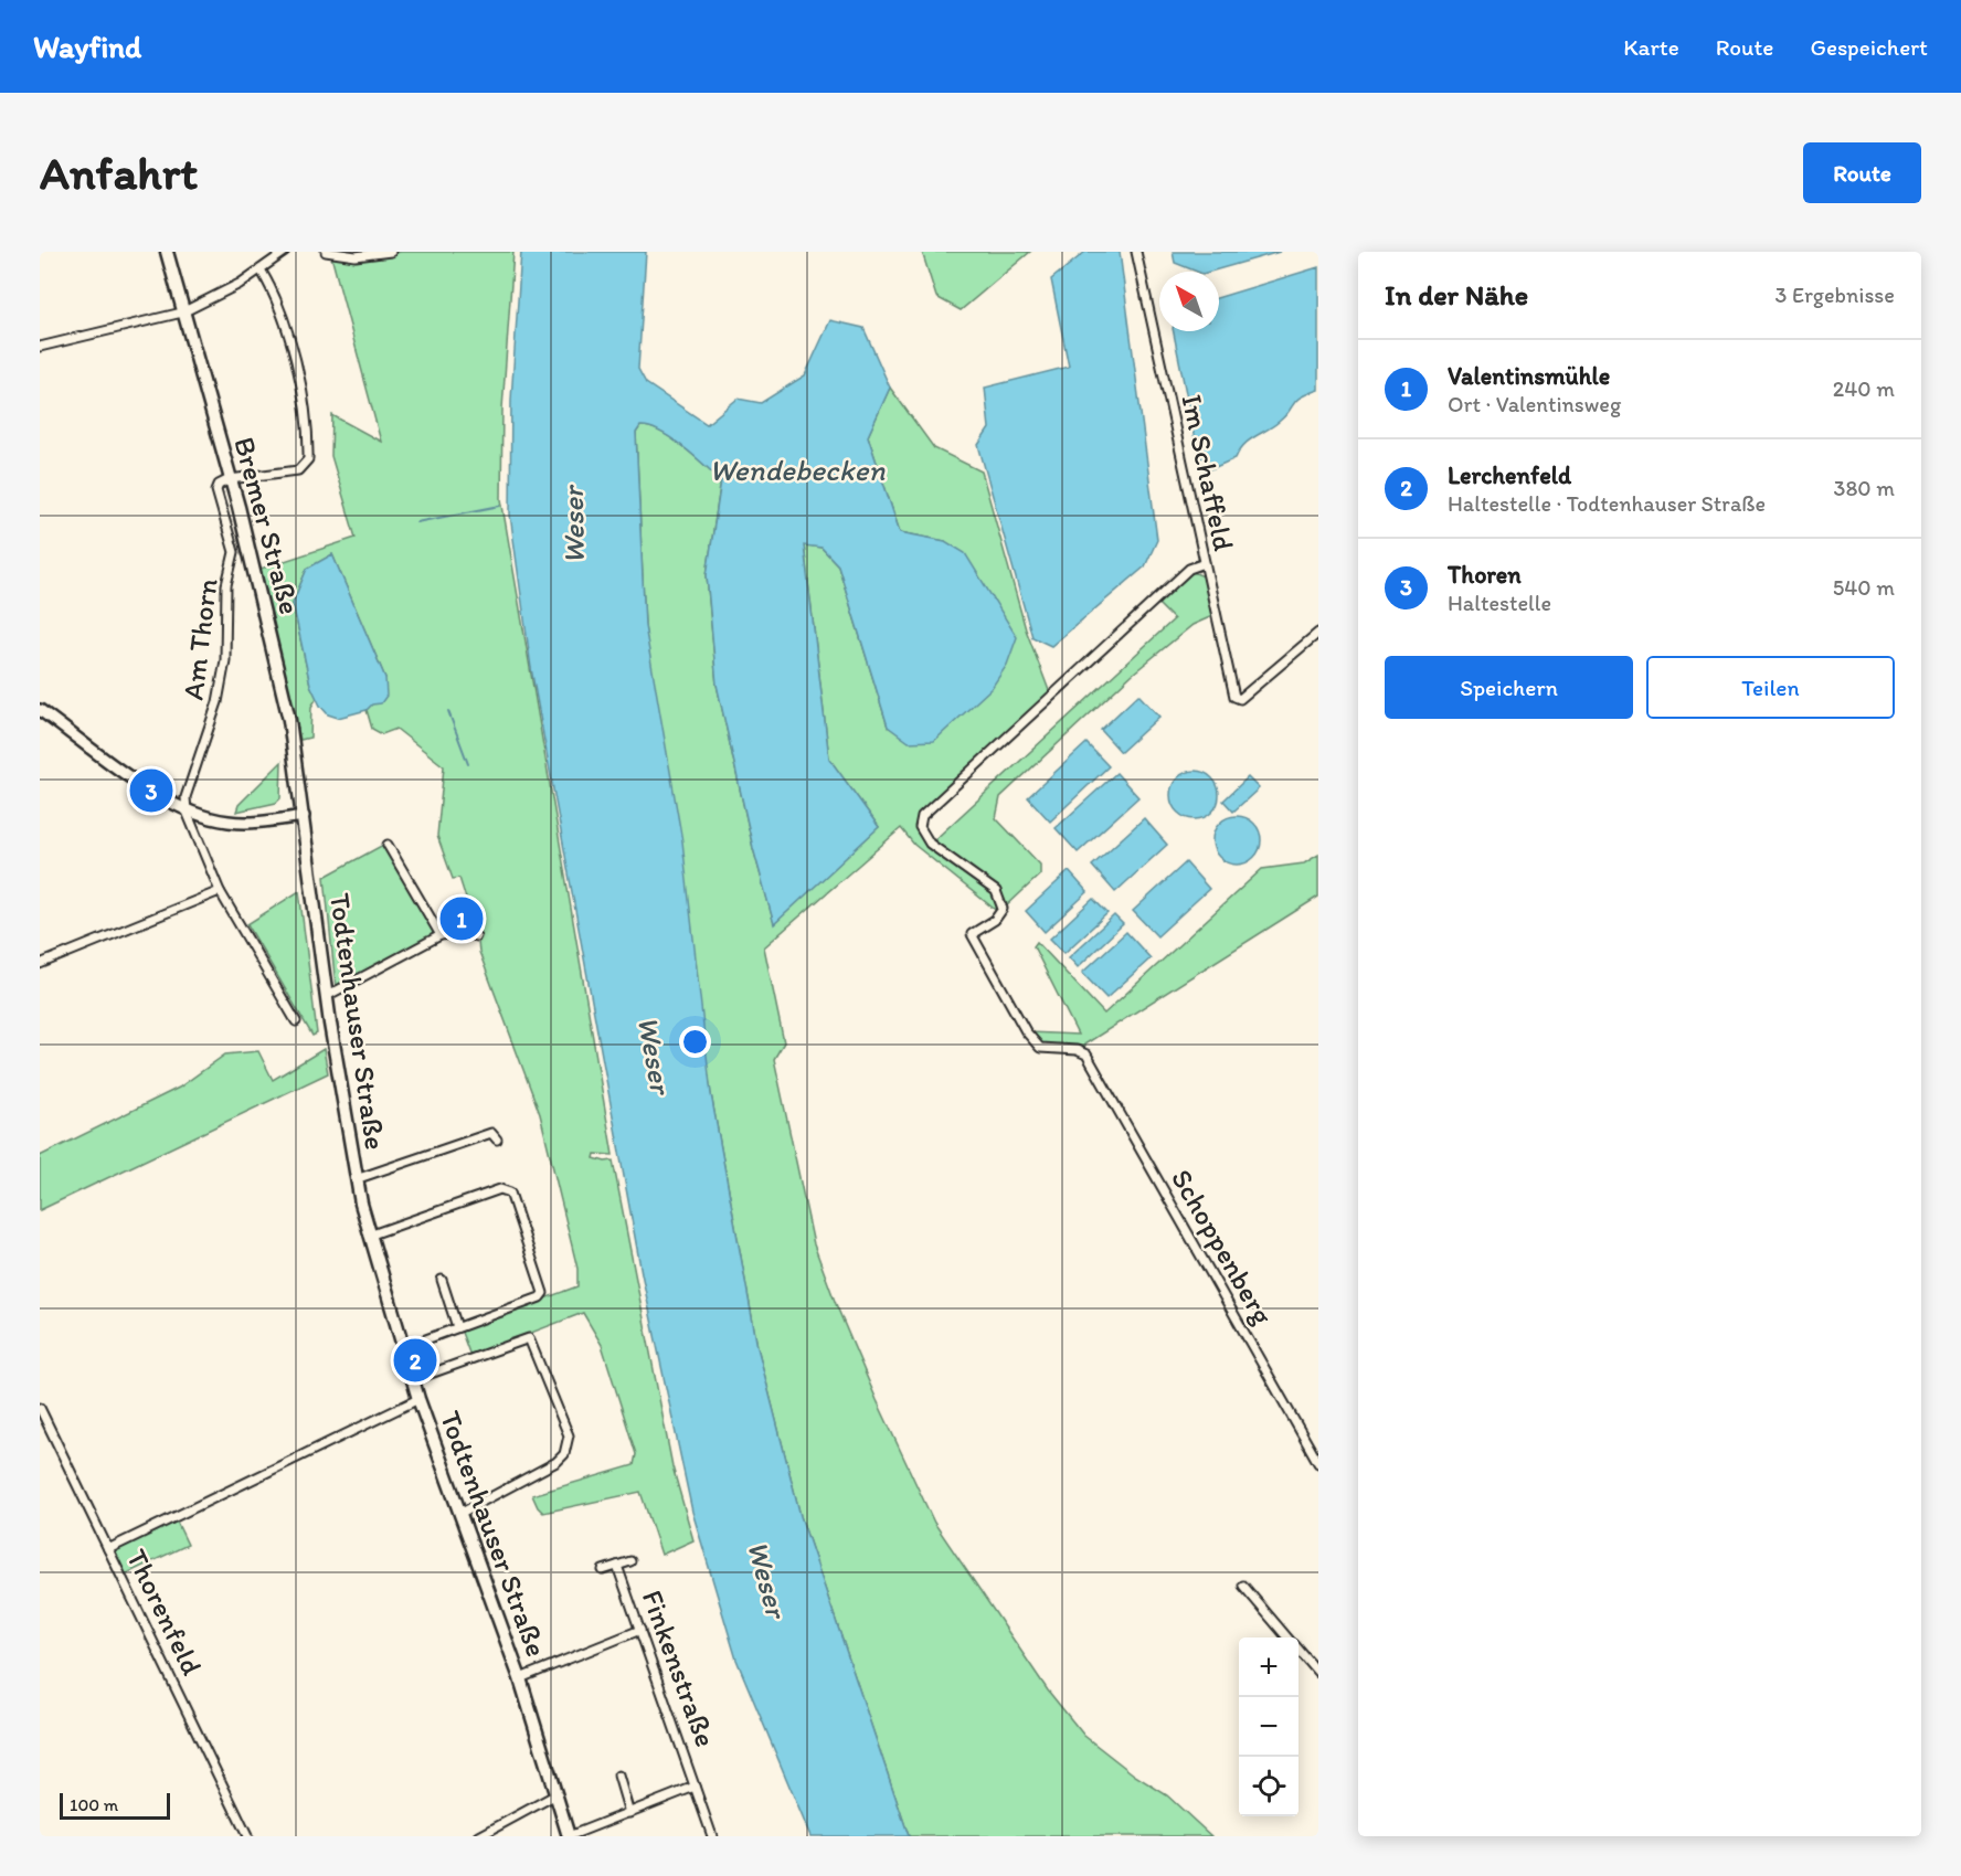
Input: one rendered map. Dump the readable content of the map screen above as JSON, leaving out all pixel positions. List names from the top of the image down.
{
  "streets": {
    "main road": ["Bremer Straße", "Todtenhauser Straße"],
    "street": [
      "Im Schaffeld",
      "Am Thorn",
      "Schoppenberg",
      "Thorenfeld",
      "Finkenstraße"
    ]
  },
  "crossings": [
    ["Im Schaffeld", "Schoppenberg"],
    ["Bremer Straße", "Am Thorn"],
    ["Bremer Straße", "Todtenhauser Straße"],
    ["Todtenhauser Straße", "Finkenstraße"]
  ],
  "water": ["Wendebecken", "Weser"],
  "scale_bar": "100 m",
  "north": "top left",
  "page": {
    "header": "Wayfind",
    "nav": ["Karte", "Route", "Gespeichert"],
    "buttons": [
      "Route",
      ["Speichern", "Teilen"]
    ],
    "title": "Anfahrt",
    "heading": ["In der Nähe", "3 Ergebnisse"],
    "list": [
      {
        "mark": "1",
        "name": "Valentinsmühle",
        "note": "Ort · Valentinsweg",
        "value": "240 m"
      },
      {
        "mark": "2",
        "name": "Lerchenfeld",
        "note": "Haltestelle · Todtenhauser Straße",
        "value": "380 m"
      },
      {
        "mark": "3",
        "name": "Thoren",
        "note": "Haltestelle",
        "value": "540 m"
      }
    ],
    "pins": ["3", "1", "2"],
    "map_buttons": ["+", "−"],
    "scale": "100 m"
  }
}
